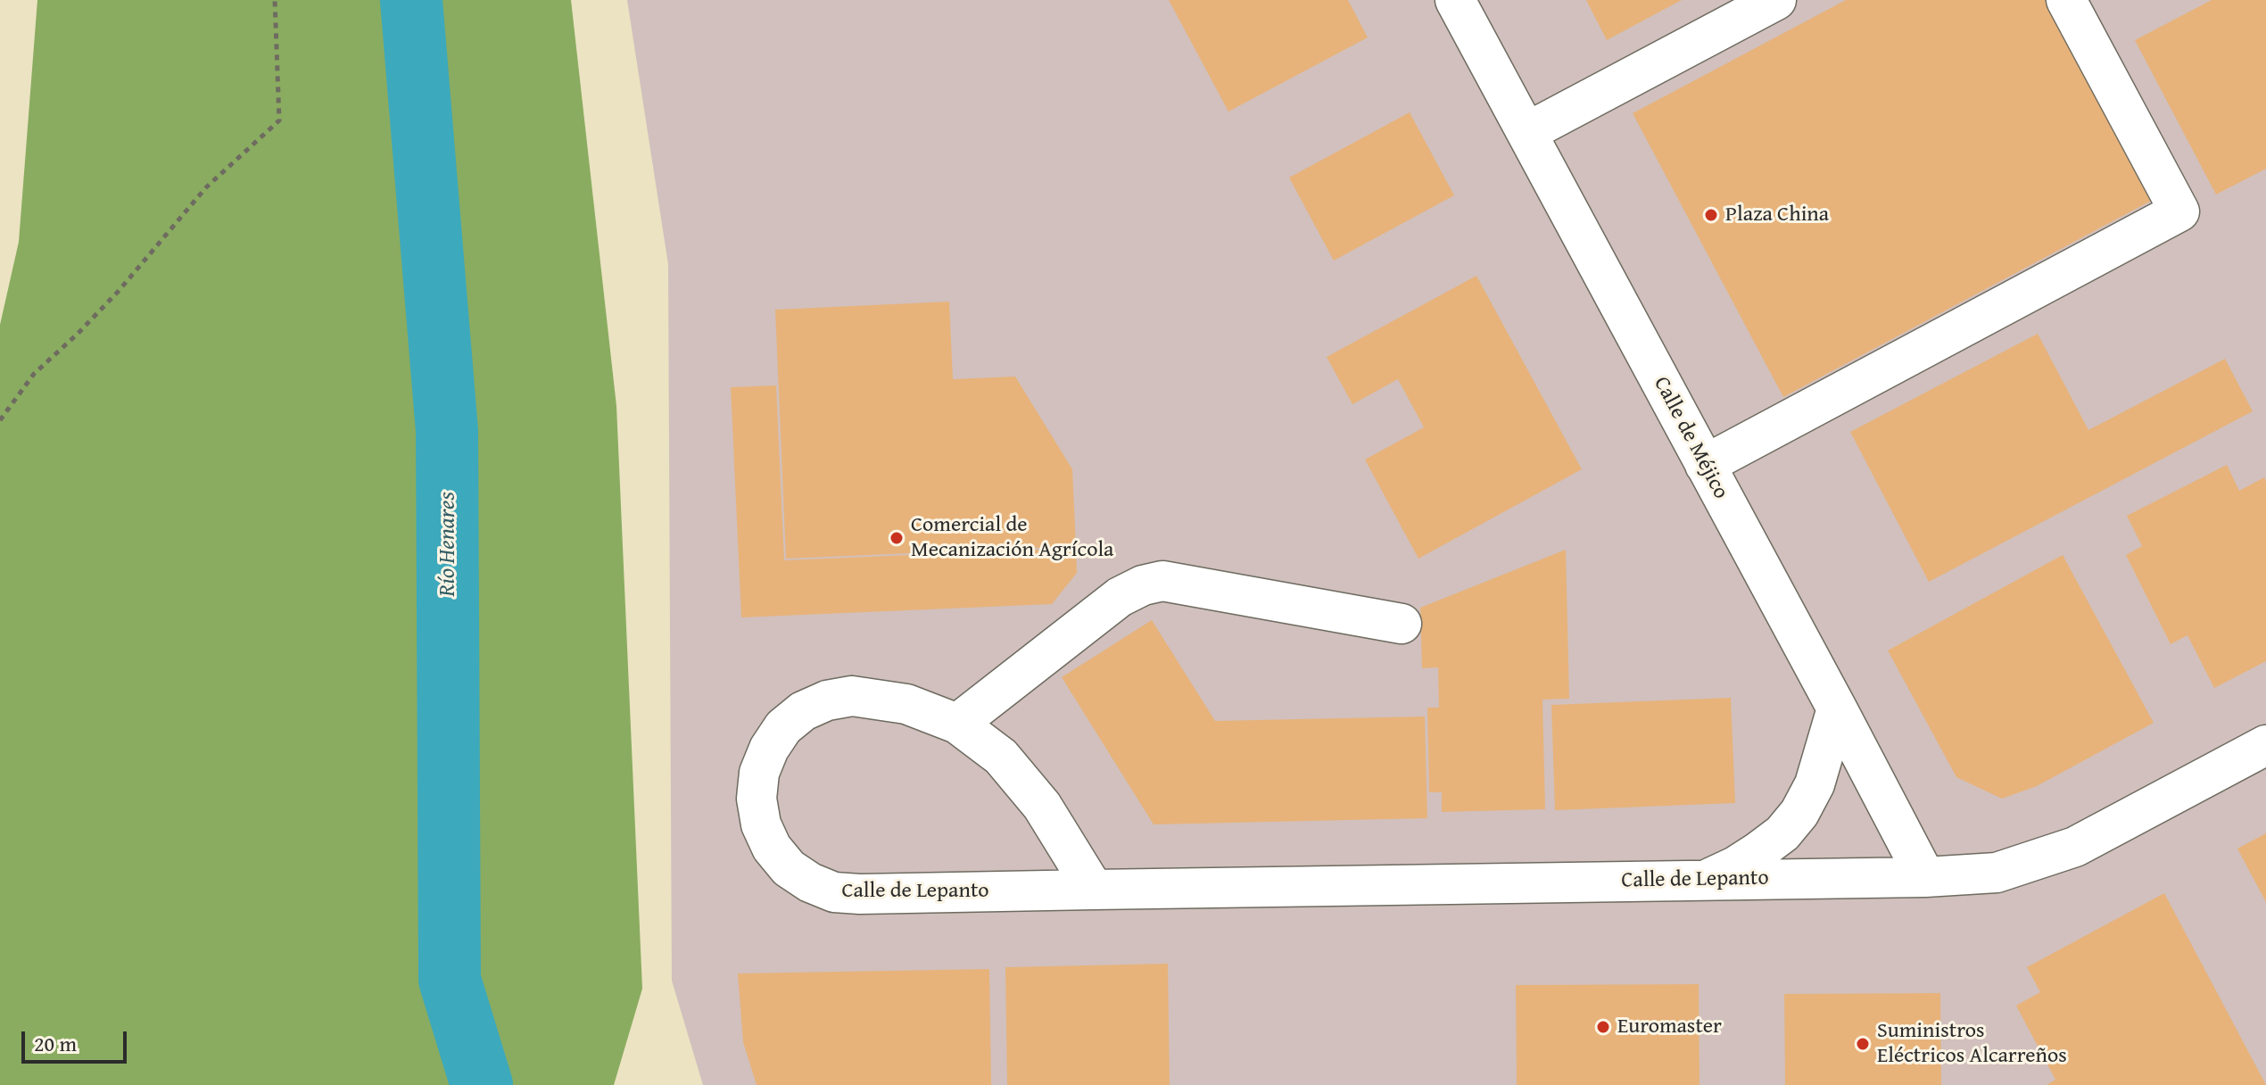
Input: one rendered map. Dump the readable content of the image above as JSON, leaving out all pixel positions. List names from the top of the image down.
{
  "streets": {
    "street": ["Calle de Méjico", "Calle de Lepanto"]
  },
  "crossings": [
    ["Calle de Méjico", "Calle de Lepanto"]
  ],
  "water": ["Río Henares"],
  "places": [
    "Plaza China",
    "Comercial de Mecanización Agrícola",
    "Euromaster",
    "Suministros Eléctricos Alcarreños"
  ],
  "scale_bar": "20 m"
}
